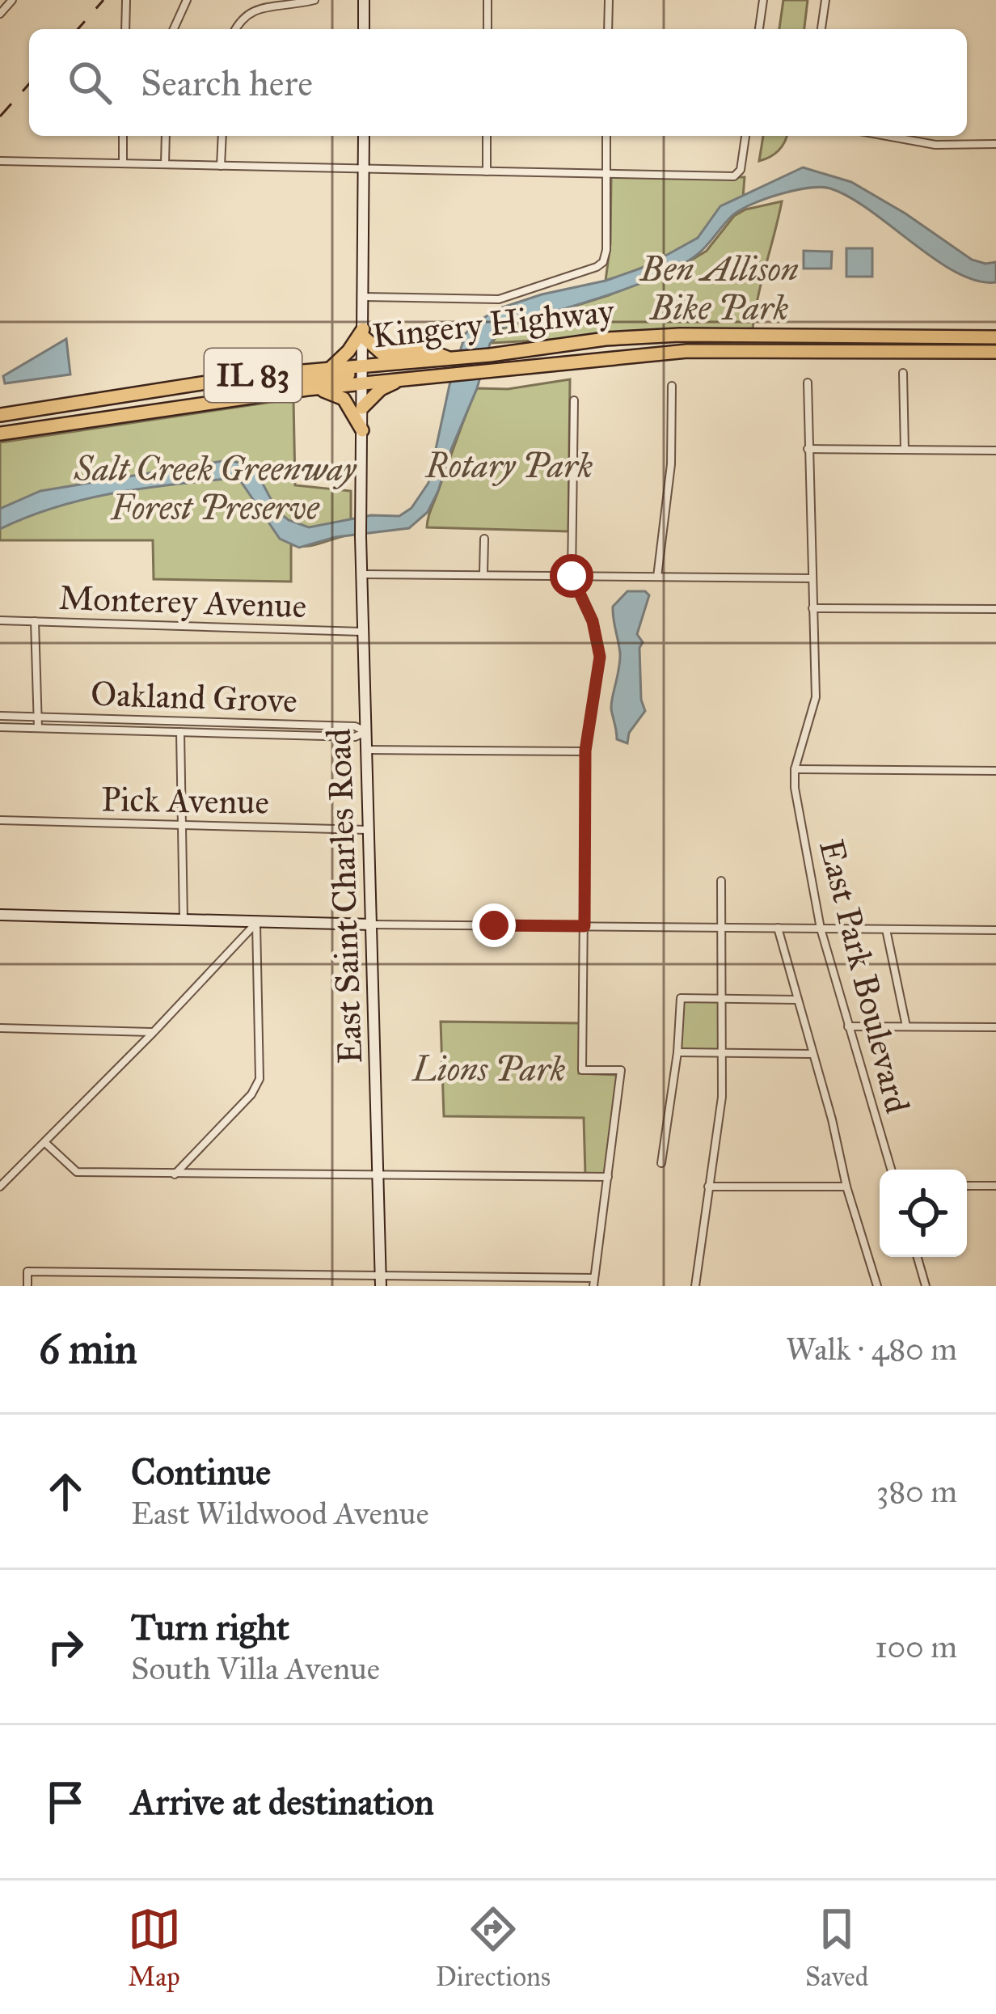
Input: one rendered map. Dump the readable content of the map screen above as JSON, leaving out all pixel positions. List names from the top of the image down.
{
  "streets": {
    "highway": ["Kingery Highway", "IL 83"],
    "main road": ["East Saint Charles Road"],
    "street": [
      "Monterey Avenue",
      "Oakland Grove",
      "Pick Avenue",
      "East Park Boulevard"
    ]
  },
  "crossings": [
    ["Kingery Highway", "East Saint Charles Road"],
    ["Monterey Avenue", "East Saint Charles Road"],
    ["Oakland Grove", "East Saint Charles Road"],
    ["Pick Avenue", "East Saint Charles Road"]
  ],
  "parks": [
    "Ben Allison Bike Park",
    "Rotary Park",
    "Salt Creek Greenway Forest Preserve",
    "Lions Park"
  ],
  "page": {
    "search": "Search here",
    "heading": ["6 min", "Walk · 480 m"],
    "list": [
      ["Continue", "East Wildwood Avenue", "380 m"],
      ["Turn right", "South Villa Avenue", "100 m"],
      "Arrive at destination"
    ],
    "nav": ["Map", "Directions", "Saved"]
  }
}
